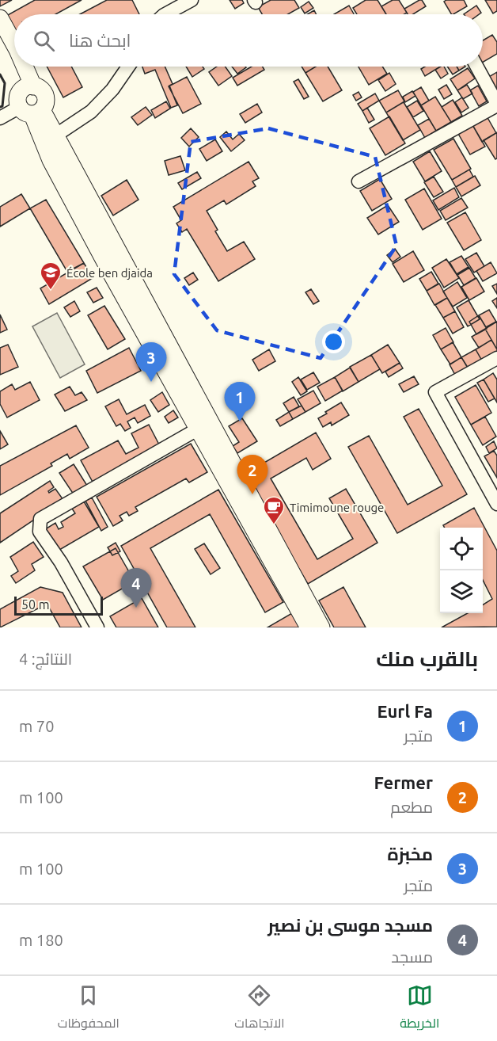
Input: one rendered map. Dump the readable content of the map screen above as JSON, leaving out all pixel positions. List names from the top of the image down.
{
  "places": {
    "school or university": ["École ben djaida"],
    "cafe": ["Timimoune rouge"]
  },
  "scale_bar": "50 m",
  "page": {
    "search": "ابحث هنا",
    "pins": [
      "3",
      "1",
      "2",
      "4"
    ],
    "scale": "50 m",
    "heading": ["بالقرب منك", "النتائج: 4"],
    "list": [
      {
        "mark": "1",
        "name": "Eurl Fa",
        "note": "متجر",
        "value": "70 m"
      },
      {
        "mark": "2",
        "name": "Fermer",
        "note": "مطعم",
        "value": "100 m"
      },
      {
        "mark": "3",
        "name": "مخبزة",
        "note": "متجر",
        "value": "100 m"
      },
      {
        "mark": "4",
        "name": "مسجد موسى بن نصير",
        "note": "مسجد",
        "value": "180 m"
      }
    ],
    "nav": ["الخريطة", "الاتجاهات", "المحفوظات"]
  }
}
